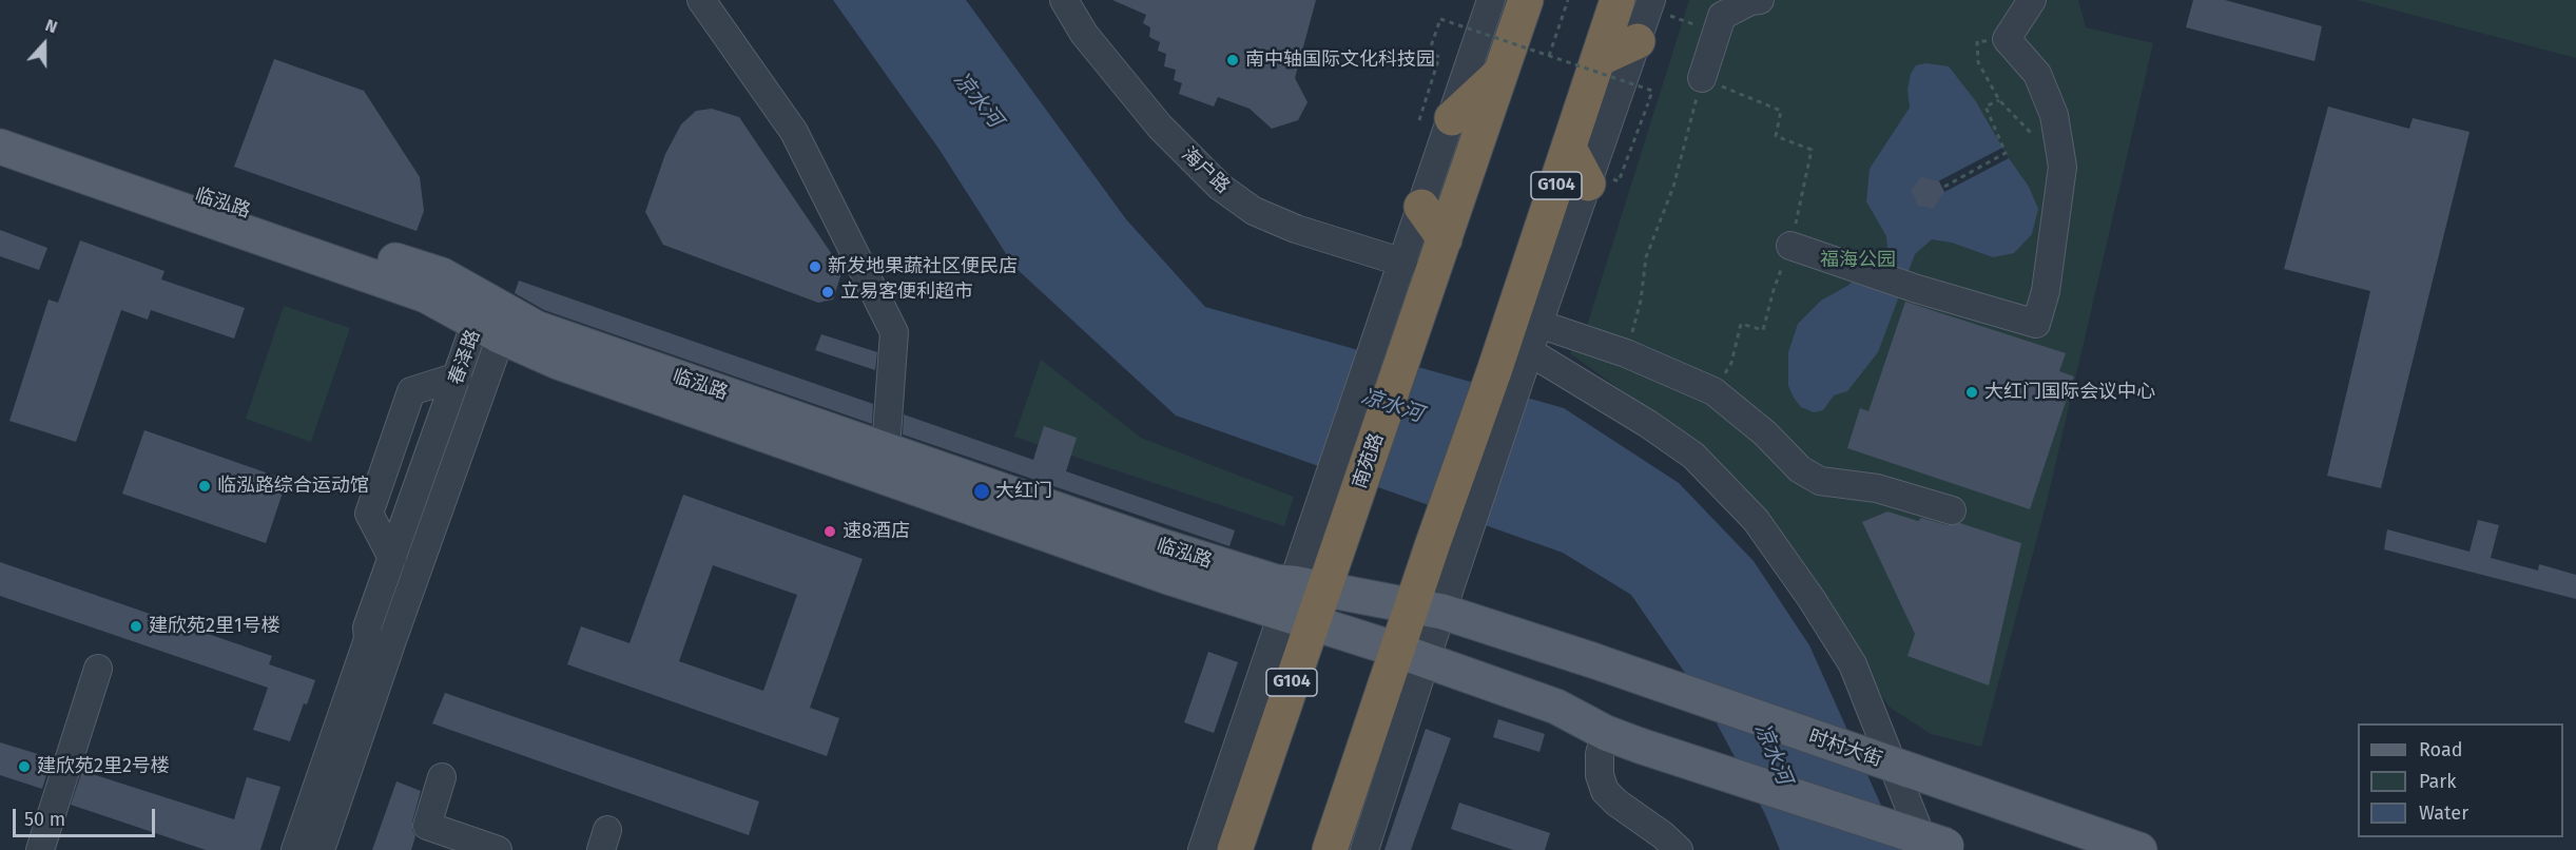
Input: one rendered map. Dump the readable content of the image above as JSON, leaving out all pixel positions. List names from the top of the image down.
{
  "streets": {
    "highway": ["G104", "南苑路"],
    "main road": ["临泓路", "时村大街"],
    "street": ["海户路", "春泽路"]
  },
  "crossings": [
    ["G104", "临泓路"],
    ["G104", "时村大街"],
    ["临泓路", "春泽路"],
    ["临泓路", "南苑路"],
    ["临泓路", "时村大街"]
  ],
  "water": ["凉水河"],
  "parks": ["福海公园"],
  "places": [
    "南中轴国际文化科技园",
    "新发地果蔬社区便民店",
    "立易客便利超市",
    "大红门国际会议中心",
    "临泓路综合运动馆",
    "大红门",
    "速8酒店",
    "建欣苑2里1号楼",
    "建欣苑2里2号楼"
  ],
  "legend": ["Road", "Park", "Water"],
  "scale_bar": "50 m",
  "north": "top"
}
